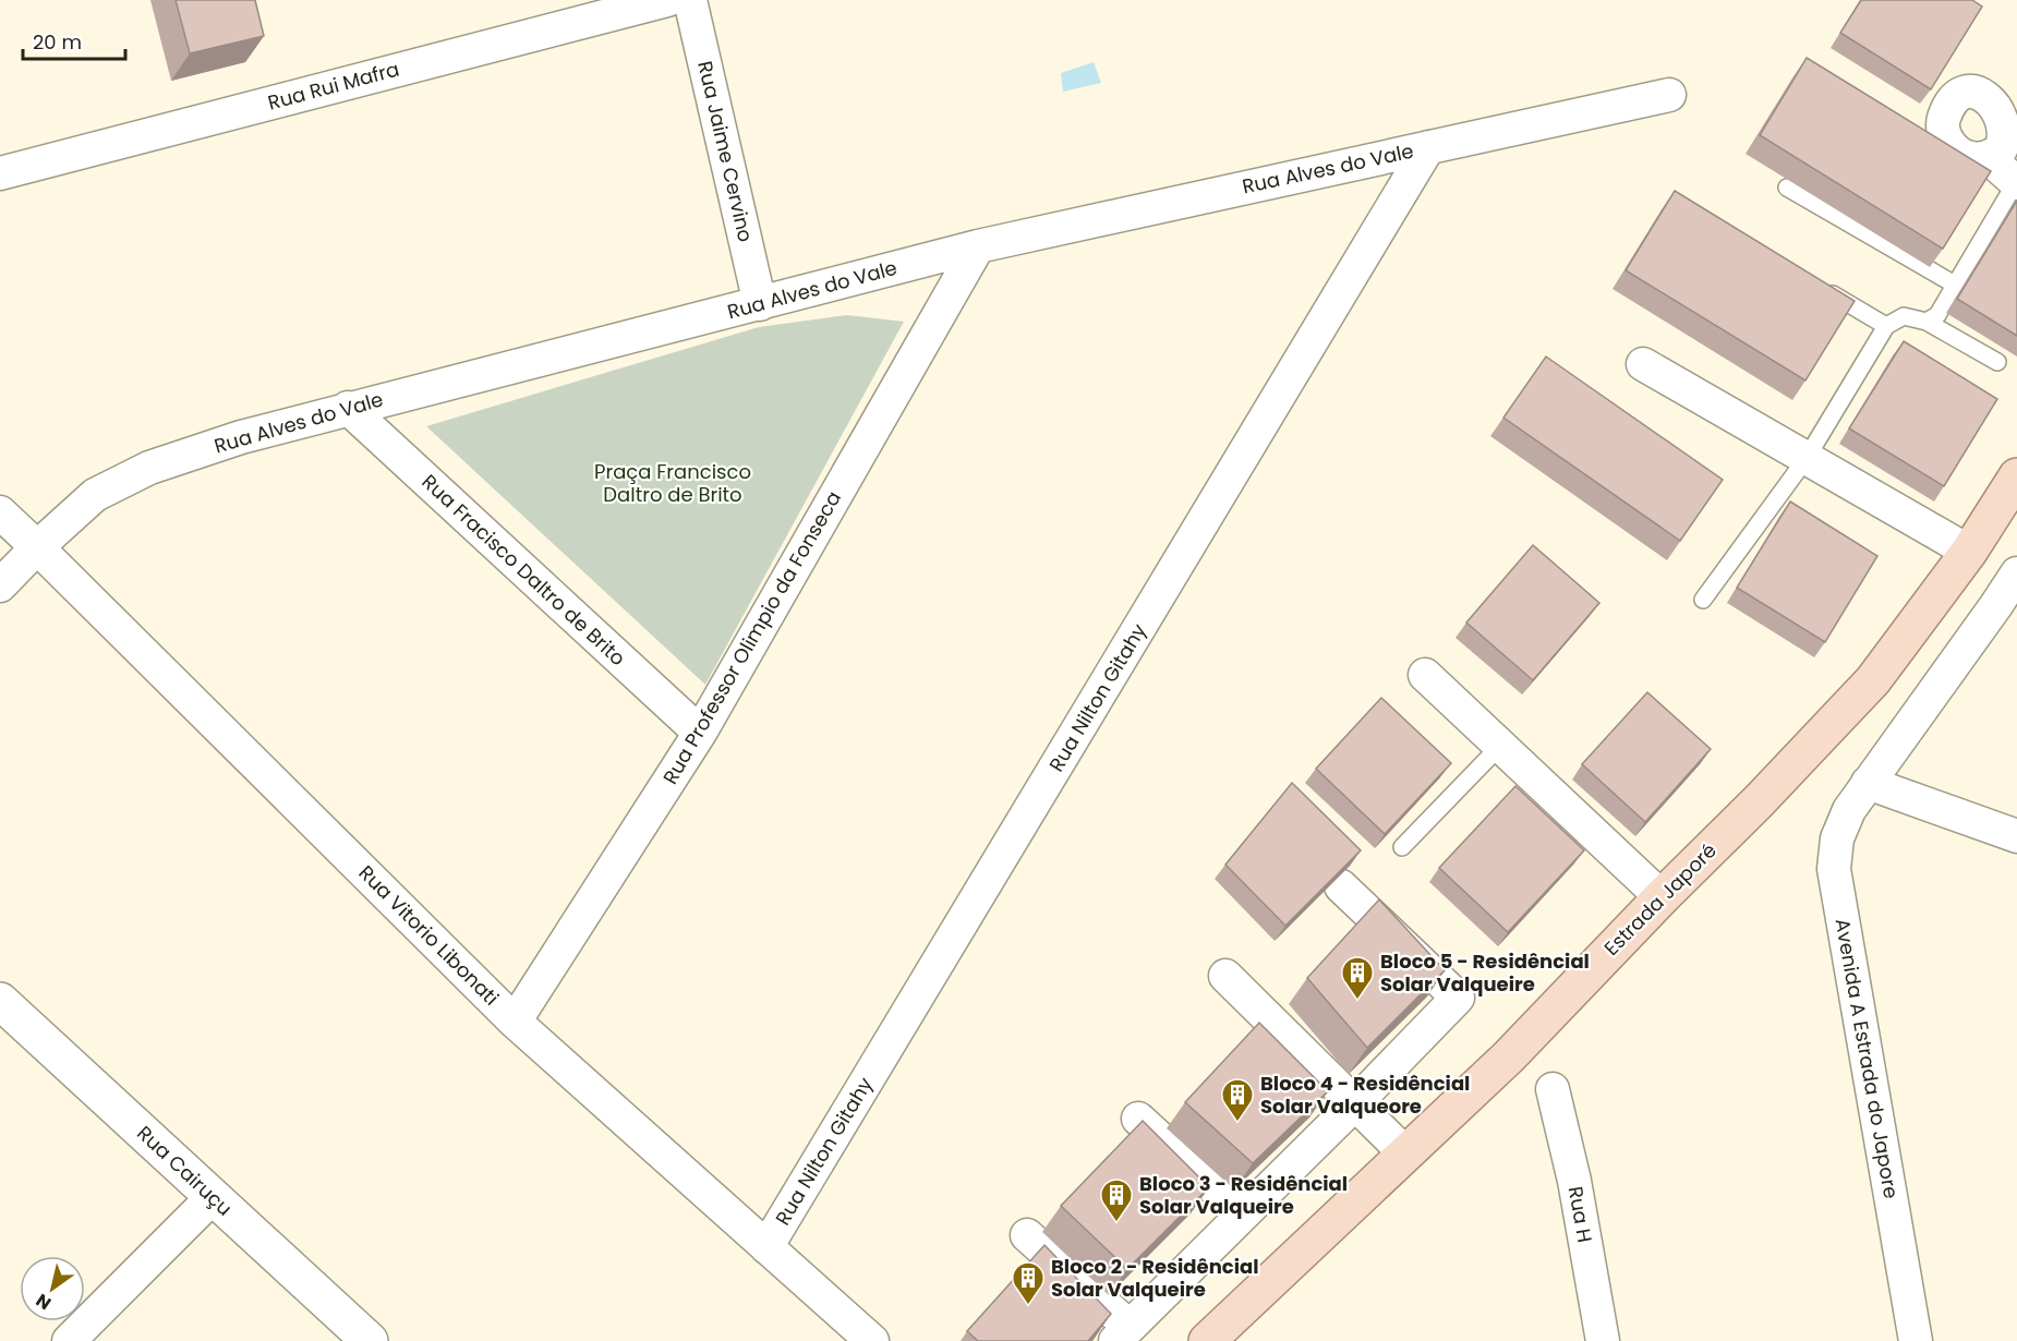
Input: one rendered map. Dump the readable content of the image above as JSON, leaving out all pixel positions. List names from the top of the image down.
{
  "streets": {
    "main road": ["Estrada Japoré"],
    "street": [
      "Rua Rui Mafra",
      "Rua Jaime Cervino",
      "Rua Alves do Vale",
      "Rua Fracisco Daltro de Brito",
      "Rua Professor Olimpio da Fonseca",
      "Rua Nilton Gitahy",
      "Rua Vitorio Libonati",
      "Avenida A Estrada do Japore",
      "Rua Cairuçu",
      "Rua H"
    ]
  },
  "crossings": [
    ["Rua Jaime Cervino", "Rua Alves do Vale"],
    ["Rua Alves do Vale", "Rua Fracisco Daltro de Brito"],
    ["Rua Alves do Vale", "Rua Professor Olimpio da Fonseca"],
    ["Rua Alves do Vale", "Rua Nilton Gitahy"],
    ["Rua Alves do Vale", "Rua Vitorio Libonati"],
    ["Rua Fracisco Daltro de Brito", "Rua Professor Olimpio da Fonseca"],
    ["Rua Professor Olimpio da Fonseca", "Rua Vitorio Libonati"],
    ["Rua Nilton Gitahy", "Rua Vitorio Libonati"]
  ],
  "parks": ["Praça Francisco Daltro de Brito"],
  "places": {
    "building": [
      "Bloco 5 - Residêncial Solar Valqueire",
      "Bloco 4 - Residêncial Solar Valqueore",
      "Bloco 3 - Residêncial Solar Valqueire",
      "Bloco 2 - Residêncial Solar Valqueire"
    ]
  },
  "scale_bar": "20 m",
  "north": "bottom left"
}
